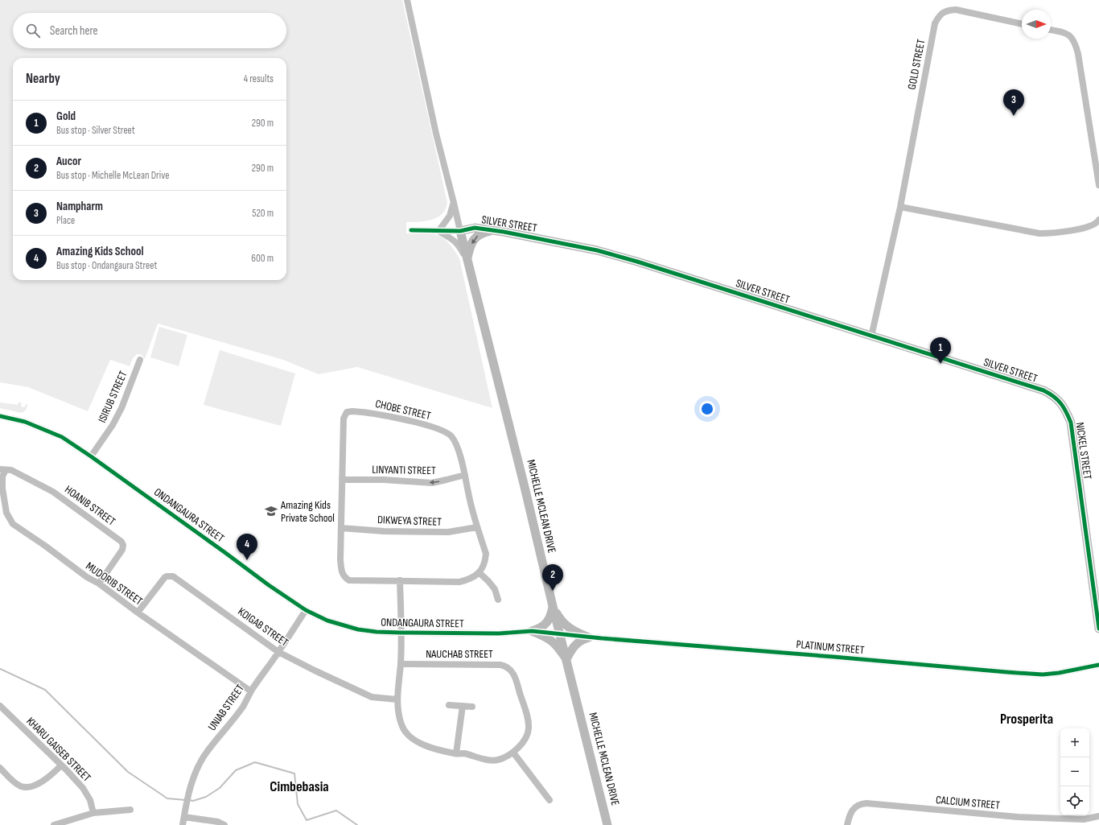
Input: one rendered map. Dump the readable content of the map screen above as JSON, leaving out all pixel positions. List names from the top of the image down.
{
  "streets": {
    "street": [
      "GOLD STREET",
      "SILVER STREET",
      "ISIRUB STREET",
      "CHOBE STREET",
      "NICKEL STREET",
      "LINYANTI STREET",
      "HOANIB STREET",
      "MICHELLE MCLEAN DRIVE",
      "ONDANGAURA STREET",
      "DIKWEYA STREET",
      "MUDORIB STREET",
      "KOIGAB STREET",
      "PLATINUM STREET",
      "NAUCHAB STREET",
      "UNIAB STREET",
      "KHARU GAISEB STREET",
      "CALCIUM STREET"
    ]
  },
  "crossings": [
    ["GOLD STREET", "SILVER STREET"],
    ["SILVER STREET", "NICKEL STREET"],
    ["SILVER STREET", "MICHELLE MCLEAN DRIVE"],
    ["ISIRUB STREET", "ONDANGAURA STREET"],
    ["CHOBE STREET", "LINYANTI STREET"],
    ["CHOBE STREET", "DIKWEYA STREET"],
    ["HOANIB STREET", "MUDORIB STREET"],
    ["MICHELLE MCLEAN DRIVE", "ONDANGAURA STREET"],
    ["MICHELLE MCLEAN DRIVE", "PLATINUM STREET"],
    ["ONDANGAURA STREET", "PLATINUM STREET"],
    ["ONDANGAURA STREET", "NAUCHAB STREET"],
    ["ONDANGAURA STREET", "UNIAB STREET"],
    ["MUDORIB STREET", "KOIGAB STREET"],
    ["MUDORIB STREET", "UNIAB STREET"],
    ["KOIGAB STREET", "NAUCHAB STREET"],
    ["KOIGAB STREET", "UNIAB STREET"]
  ],
  "one_way": ["LINYANTI STREET"],
  "districts": ["Prosperita", "Cimbebasia"],
  "places": {
    "school or university": ["Amazing Kids Private School"]
  },
  "north": "right",
  "page": {
    "search": "Search here",
    "heading": ["Nearby", "4 results"],
    "pins": [
      "3",
      "1",
      "4",
      "2"
    ],
    "list": [
      {
        "mark": "1",
        "name": "Gold",
        "note": "Bus stop · Silver Street",
        "value": "290 m"
      },
      {
        "mark": "2",
        "name": "Aucor",
        "note": "Bus stop · Michelle McLean Drive",
        "value": "290 m"
      },
      {
        "mark": "3",
        "name": "Nampharm",
        "note": "Place",
        "value": "520 m"
      },
      {
        "mark": "4",
        "name": "Amazing Kids School",
        "note": "Bus stop · Ondangaura Street",
        "value": "600 m"
      }
    ],
    "map_buttons": ["+", "−"]
  }
}
